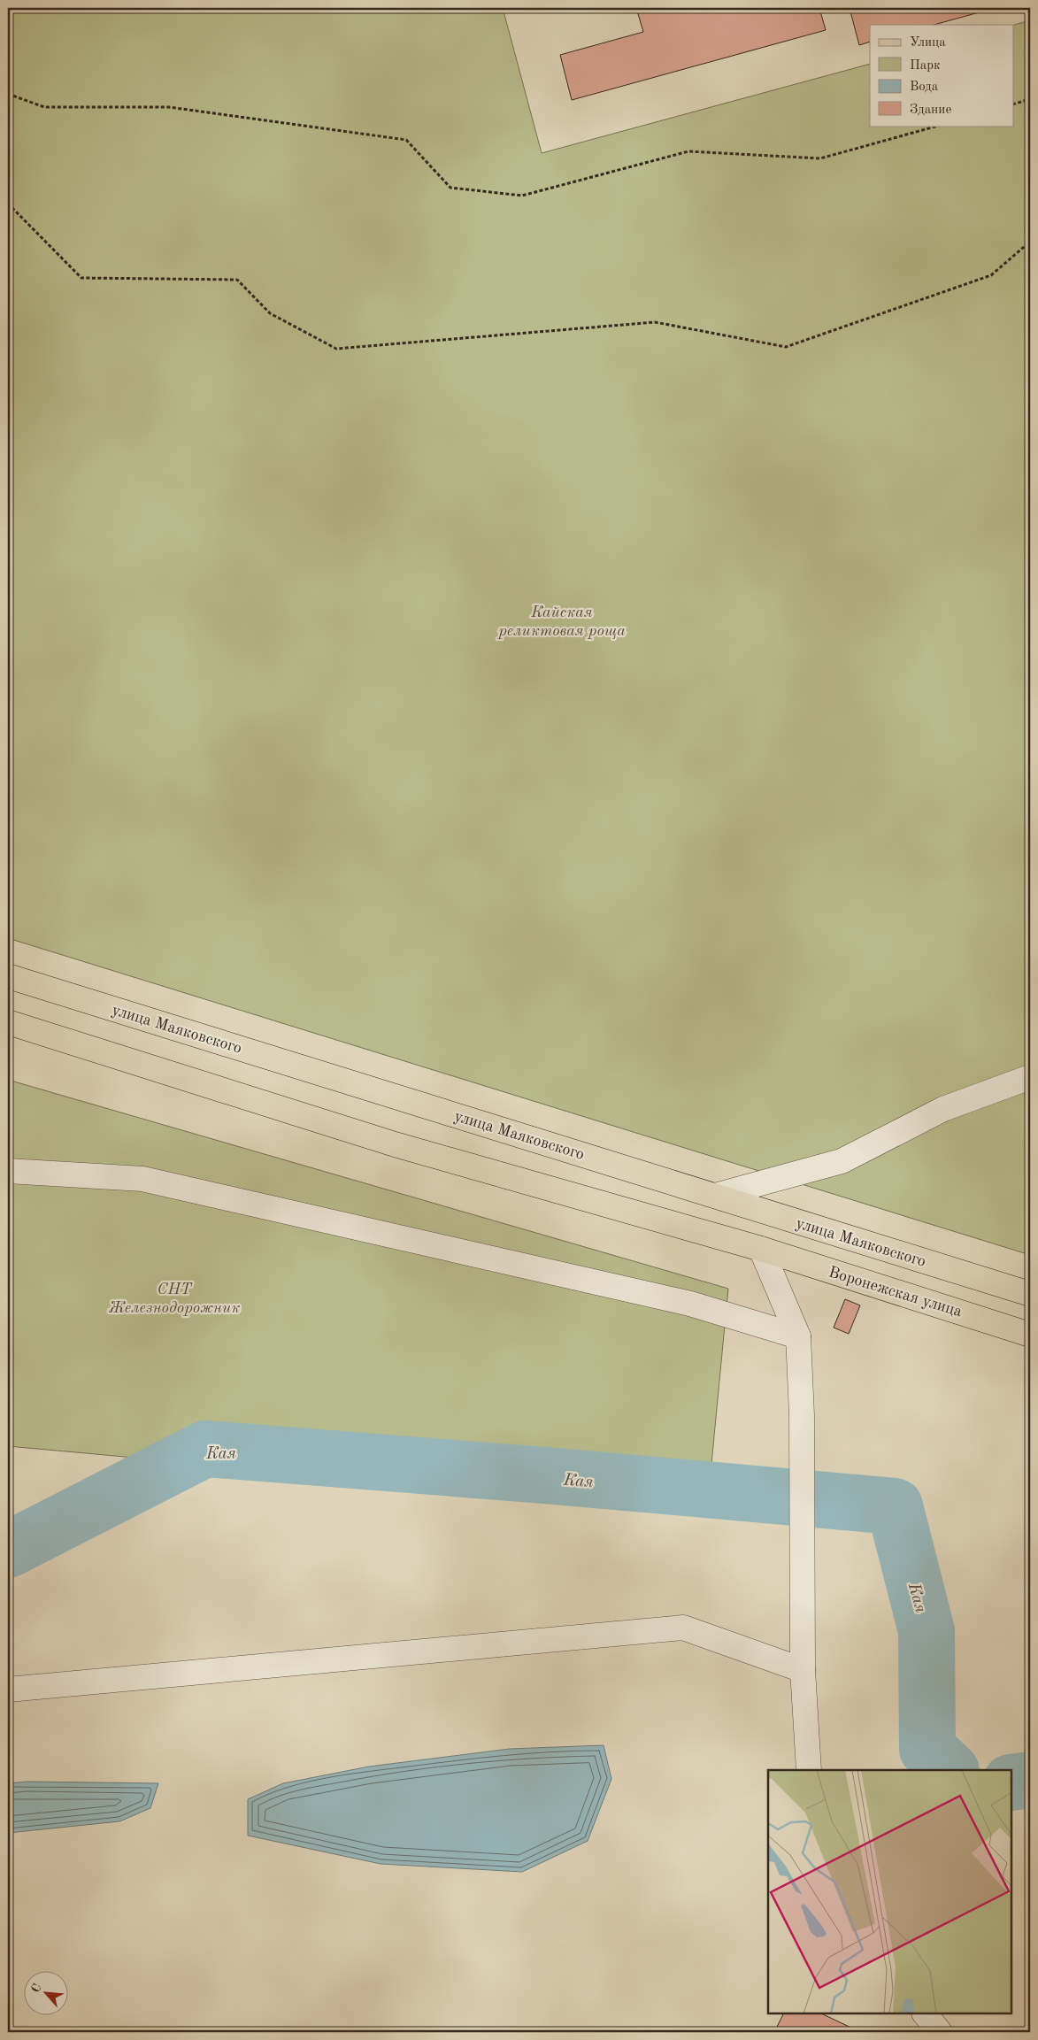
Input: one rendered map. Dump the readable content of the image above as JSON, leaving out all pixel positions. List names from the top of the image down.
{
  "streets": {
    "main road": ["улица Маяковского", "Воронежская улица"]
  },
  "water": ["Кая"],
  "parks": ["Кайская реликтовая роща", "СНТ Железнодорожник"],
  "legend": [
    "Улица",
    "Парк",
    "Вода",
    "Здание"
  ],
  "north": "top left"
}
